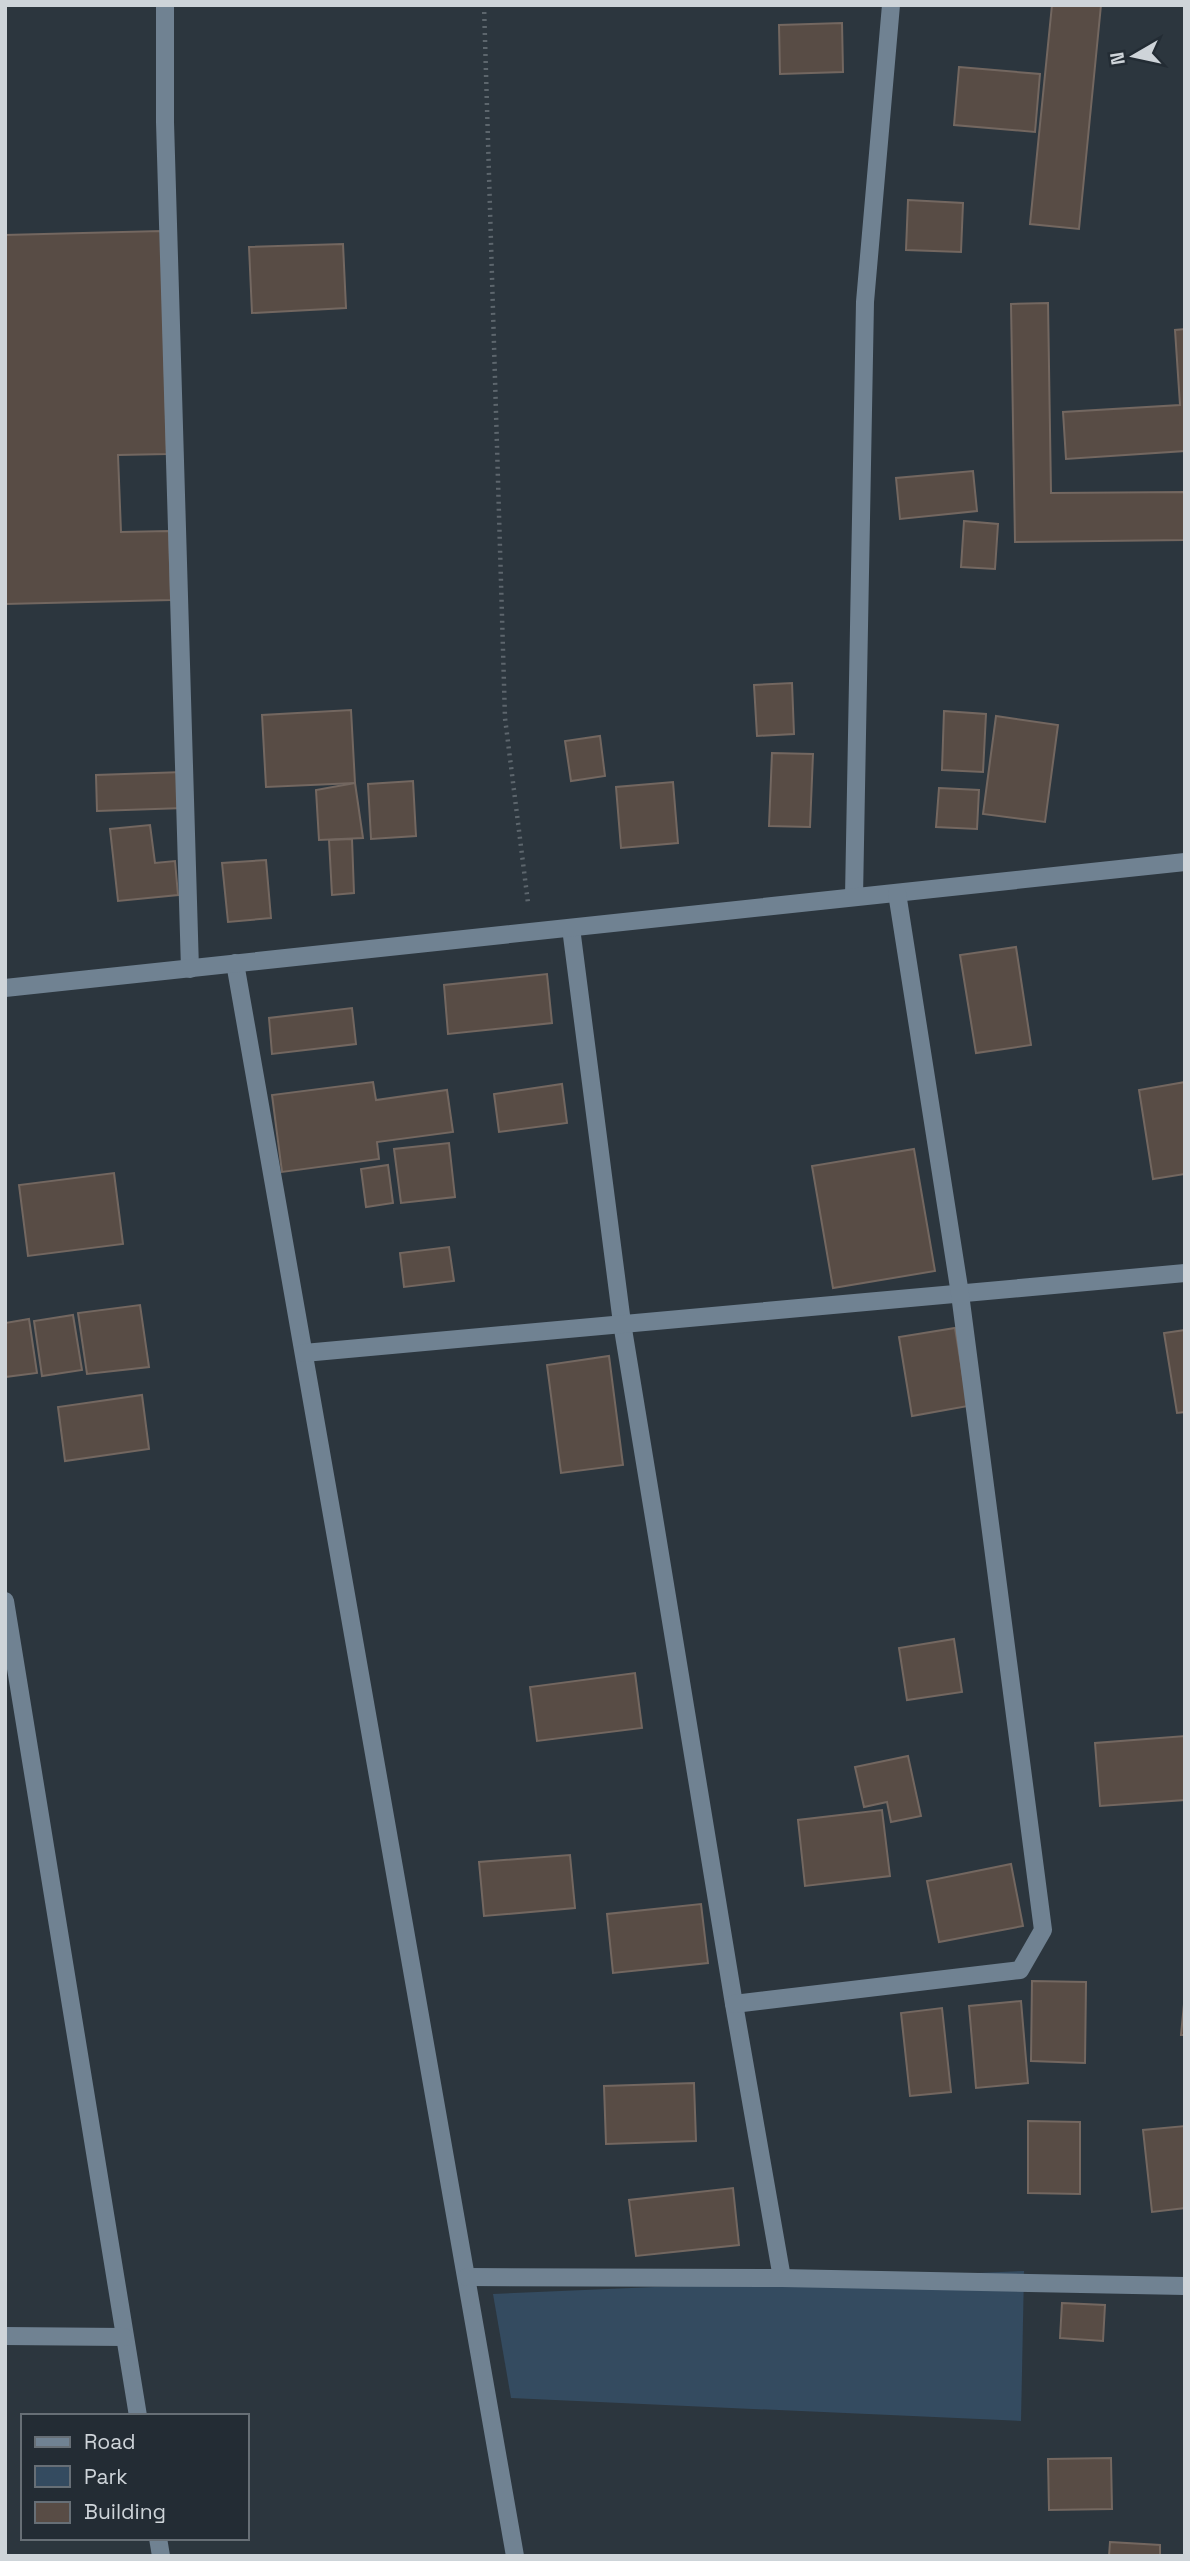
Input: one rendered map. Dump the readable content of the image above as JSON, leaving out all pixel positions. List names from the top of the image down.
{
  "legend": ["Road", "Park", "Building"],
  "north": "left"
}
